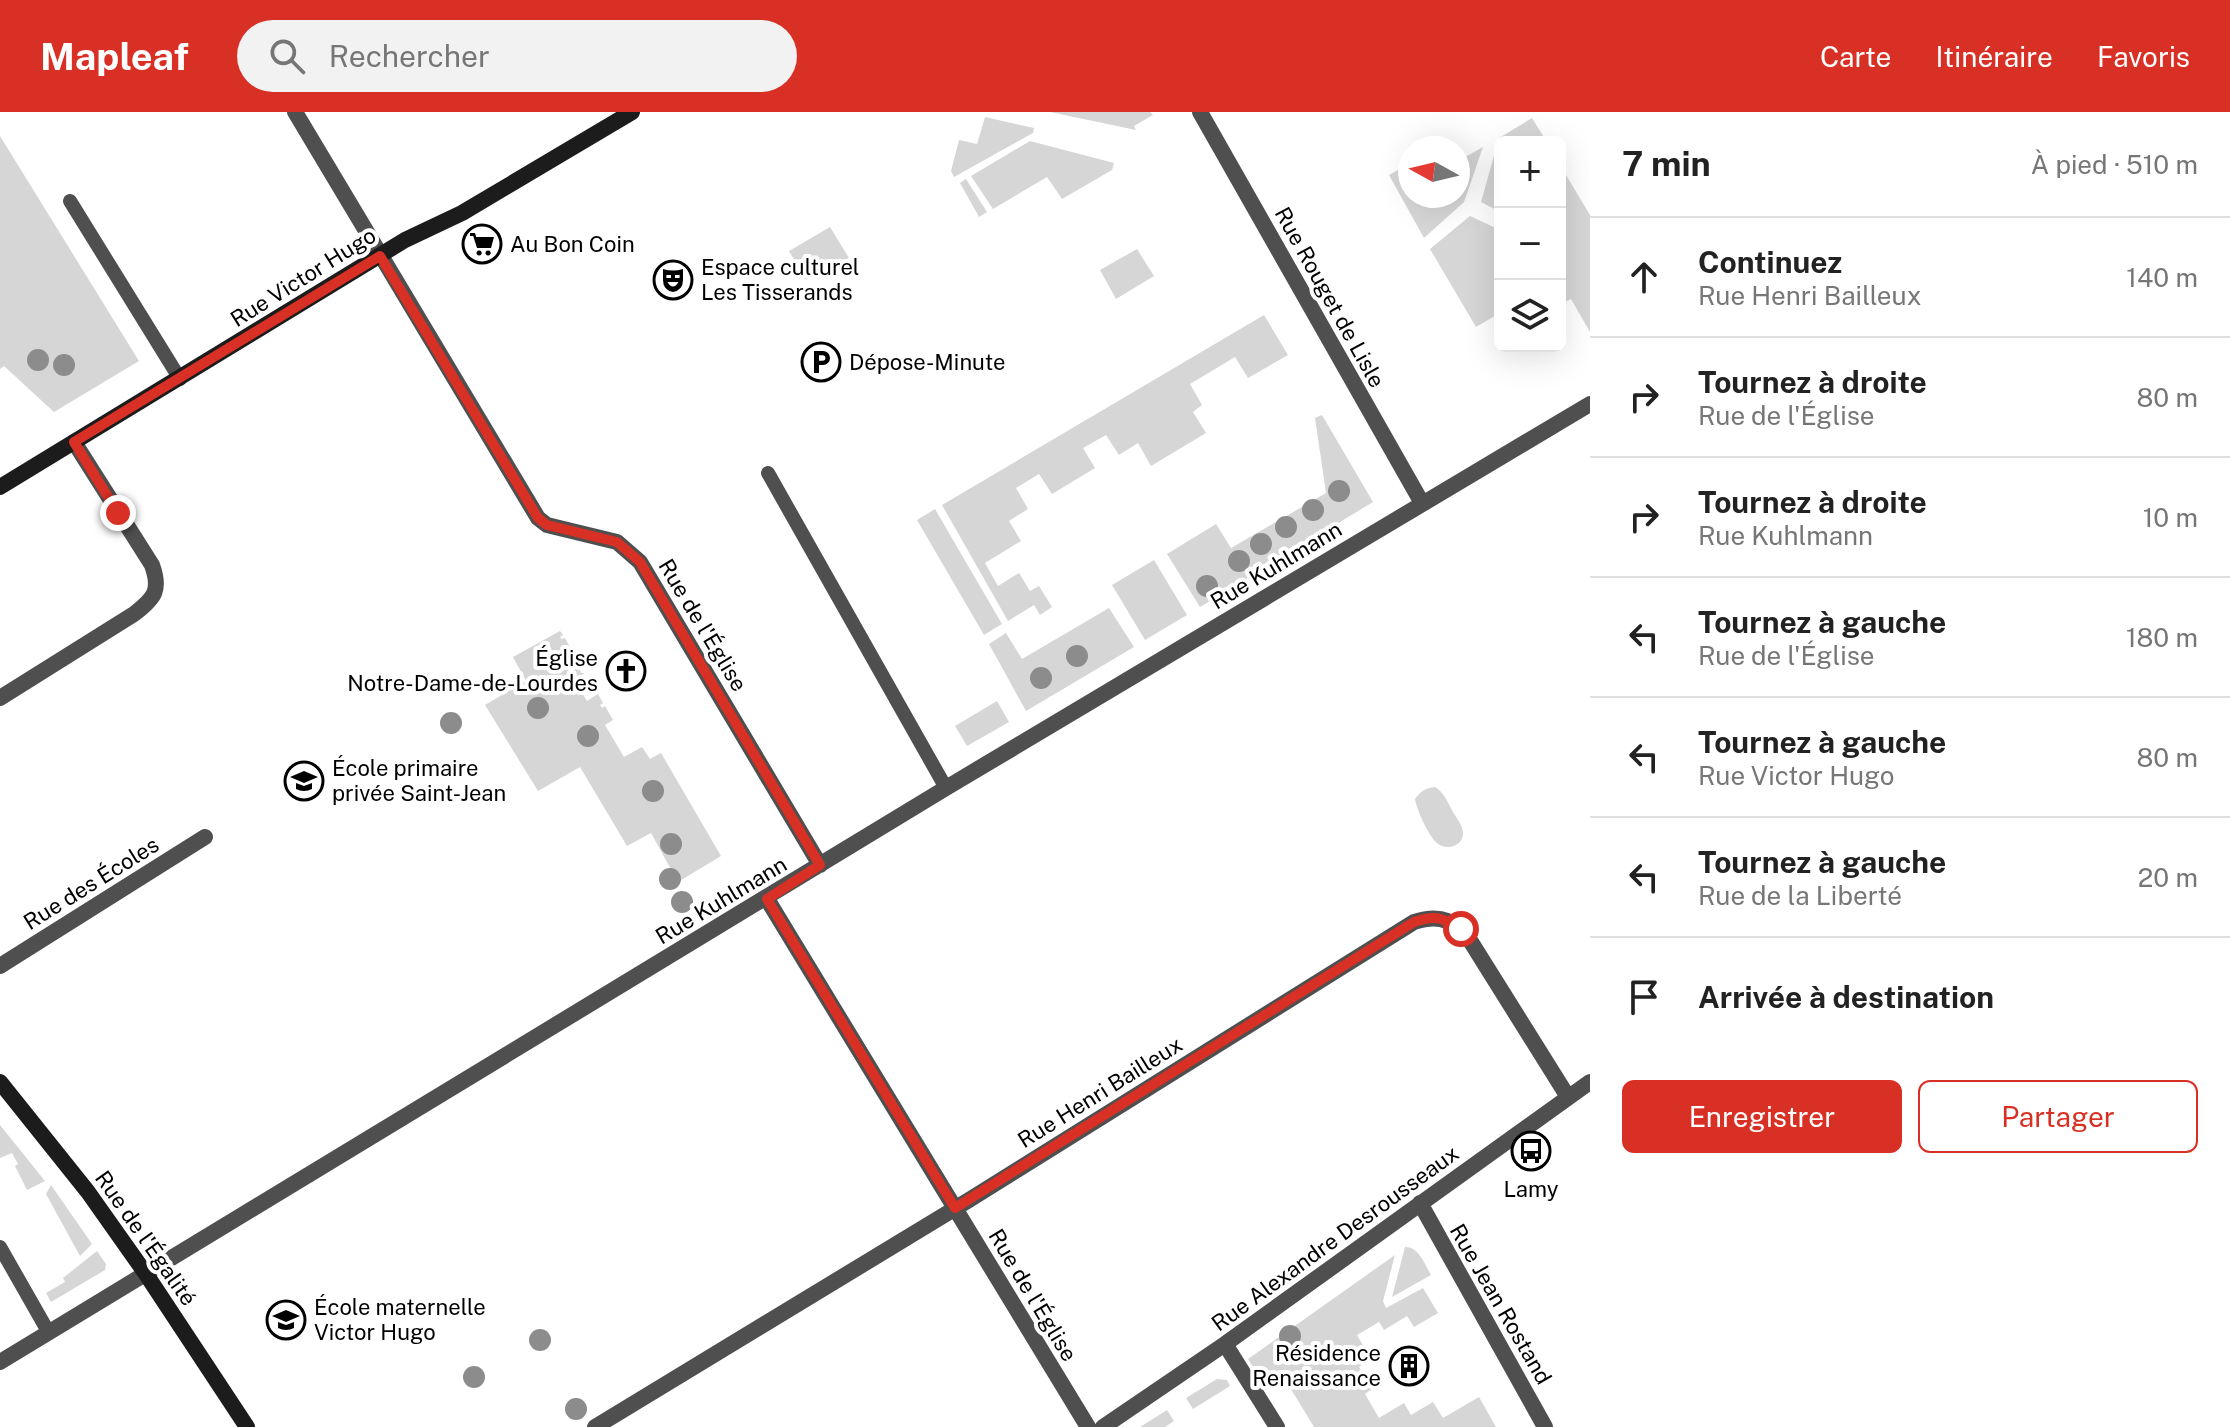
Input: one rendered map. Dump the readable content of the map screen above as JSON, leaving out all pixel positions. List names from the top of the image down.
{
  "streets": {
    "street": [
      "Rue Victor Hugo",
      "Rue Rouget de Lisle",
      "Rue Kuhlmann",
      "Rue de l'Église",
      "Rue des Écoles",
      "Rue Henri Bailleux",
      "Rue de l'Égalité",
      "Rue Alexandre Desrousseaux",
      "Rue Jean Rostand"
    ]
  },
  "crossings": [
    ["Rue Victor Hugo", "Rue de l'Église"],
    ["Rue Rouget de Lisle", "Rue Kuhlmann"],
    ["Rue Kuhlmann", "Rue de l'Église"],
    ["Rue Kuhlmann", "Rue de l'Égalité"],
    ["Rue de l'Église", "Rue Henri Bailleux"],
    ["Rue Henri Bailleux", "Rue Alexandre Desrousseaux"],
    ["Rue Alexandre Desrousseaux", "Rue Jean Rostand"]
  ],
  "places": {
    "supermarket": ["Au Bon Coin"],
    "theatre": ["Espace culturel Les Tisserands"],
    "parking": ["Dépose-Minute"],
    "church": ["Église Notre-Dame-de-Lourdes"],
    "school or university": ["École primaire privée Saint-Jean", "École maternelle Victor Hugo"],
    "bus stop": ["Lamy"],
    "building": ["Résidence Renaissance"]
  },
  "north": "left",
  "page": {
    "header": "Mapleaf",
    "search": "Rechercher",
    "nav": ["Carte", "Itinéraire", "Favoris"],
    "heading": ["7 min", "À pied · 510 m"],
    "map_buttons": ["+", "−"],
    "list": [
      ["Continuez", "Rue Henri Bailleux", "140 m"],
      ["Tournez à droite", "Rue de l'Église", "80 m"],
      ["Tournez à droite", "Rue Kuhlmann", "10 m"],
      ["Tournez à gauche", "Rue de l'Église", "180 m"],
      ["Tournez à gauche", "Rue Victor Hugo", "80 m"],
      ["Tournez à gauche", "Rue de la Liberté", "20 m"],
      "Arrivée à destination"
    ],
    "buttons": ["Enregistrer", "Partager"]
  }
}
